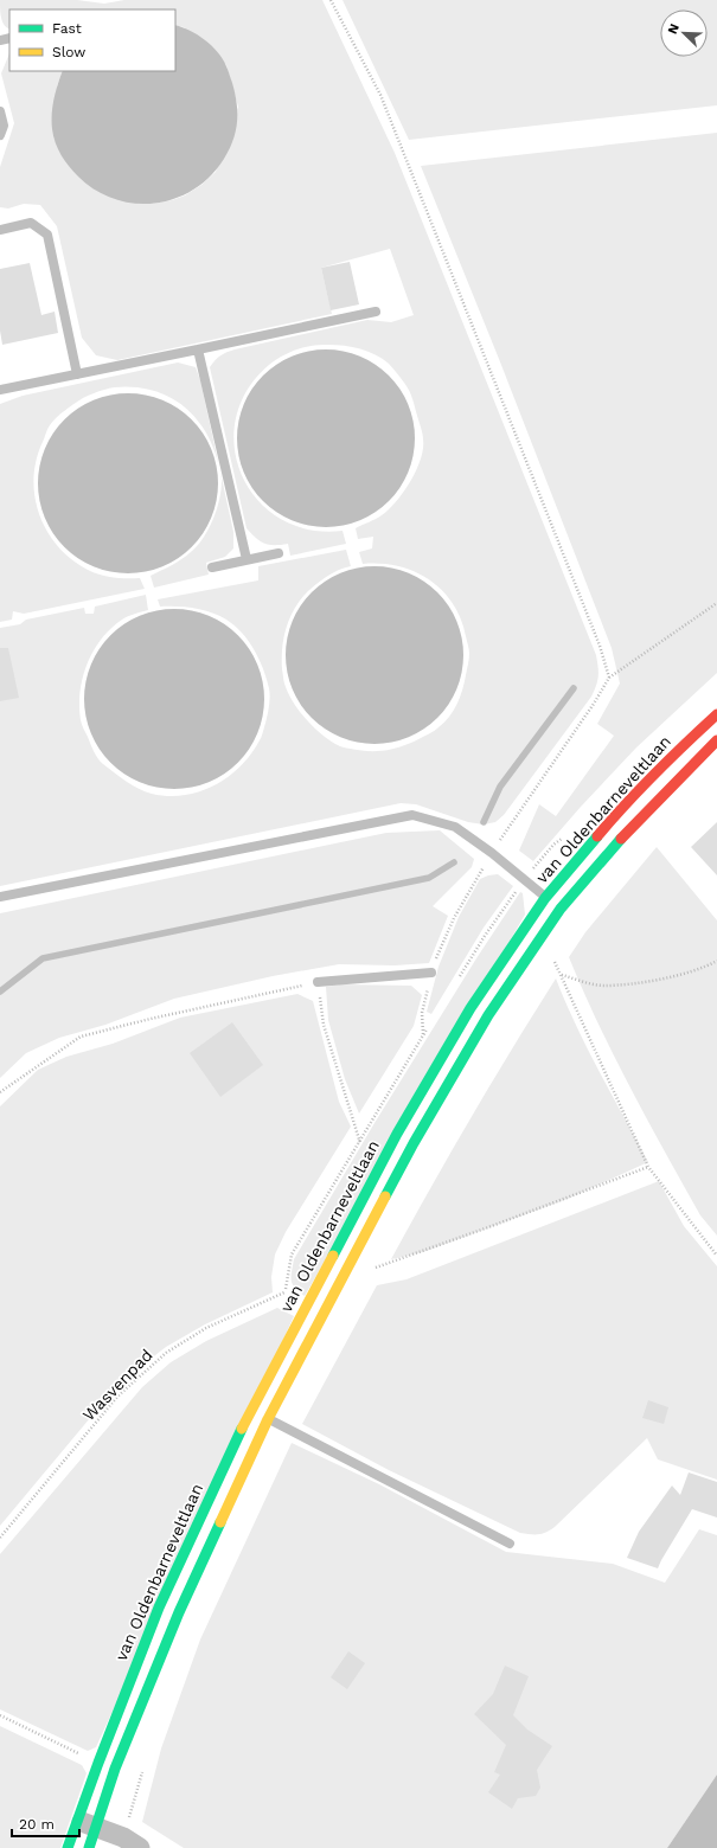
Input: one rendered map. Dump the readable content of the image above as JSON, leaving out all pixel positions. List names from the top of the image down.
{
  "streets": {
    "main road": ["van Oldenbarneveltlaan"],
    "path": ["Wasvenpad"]
  },
  "crossings": [
    ["van Oldenbarneveltlaan", "Wasvenpad"]
  ],
  "legend": ["Fast", "Slow"],
  "scale_bar": "20 m",
  "north": "top left"
}
